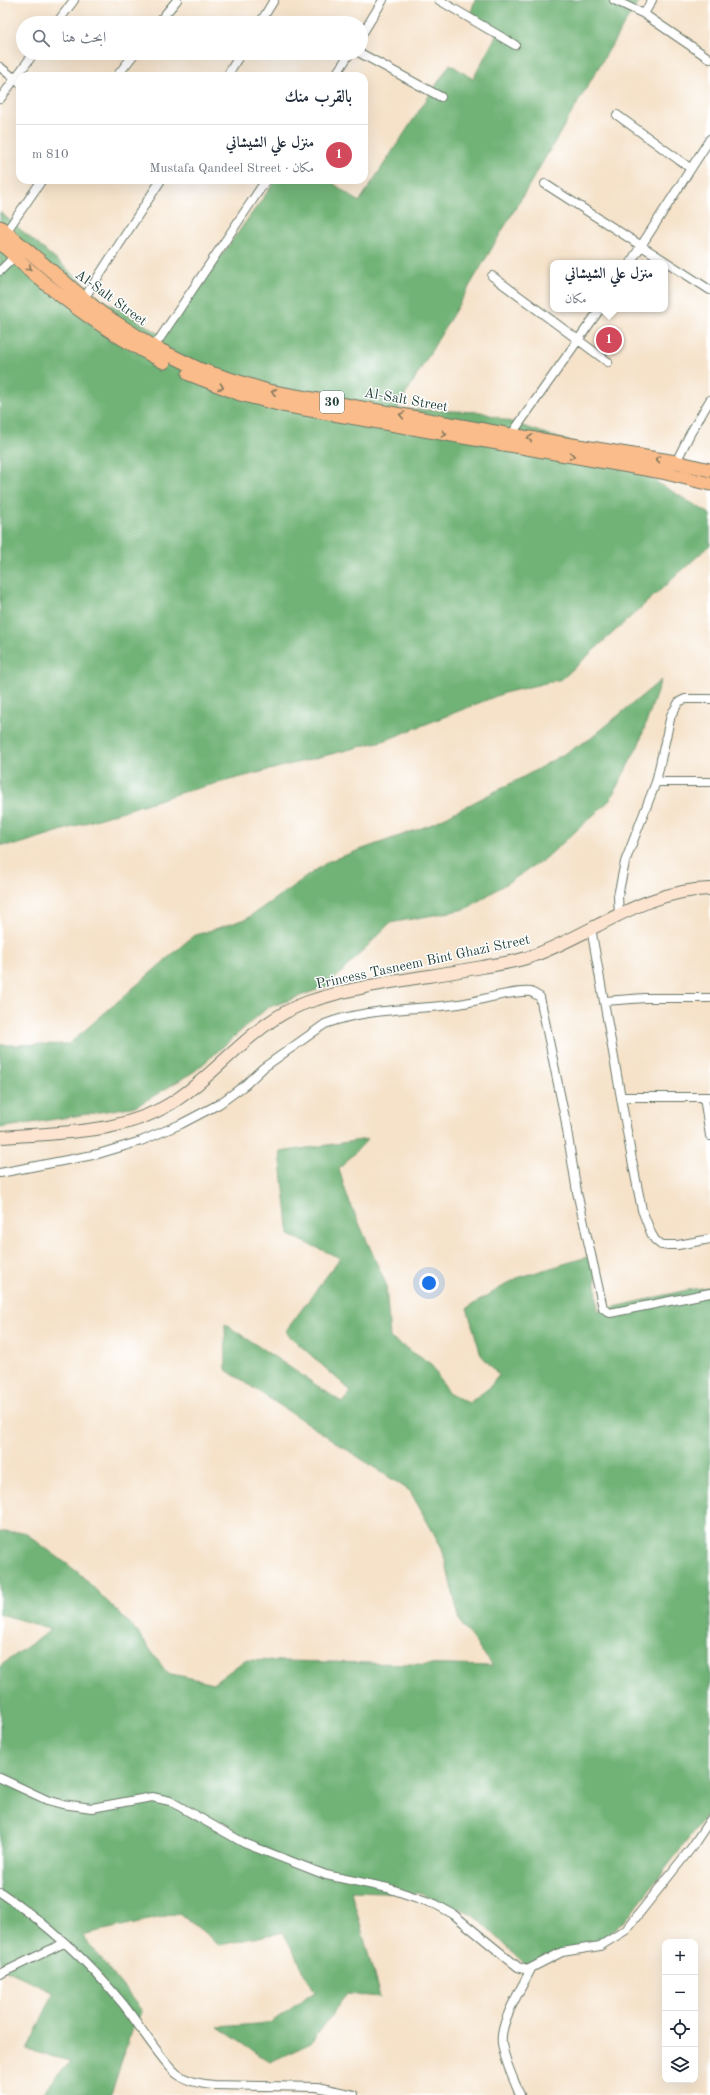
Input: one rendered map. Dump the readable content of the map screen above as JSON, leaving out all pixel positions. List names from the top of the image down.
{
  "streets": {
    "main road": ["Al-Salt Street", "30", "Princess Tasneem Bint Ghazi Street"]
  },
  "page": {
    "search": "ابحث هنا",
    "heading": "بالقرب منك",
    "list": [
      {
        "mark": "1",
        "name": "منزل علي الشيشاني",
        "note": "مكان · Mustafa Qandeel Street",
        "value": "810 m"
      }
    ],
    "popup": ["منزل علي الشيشاني", "مكان"],
    "pins": "1",
    "map_buttons": ["+", "−"]
  }
}
